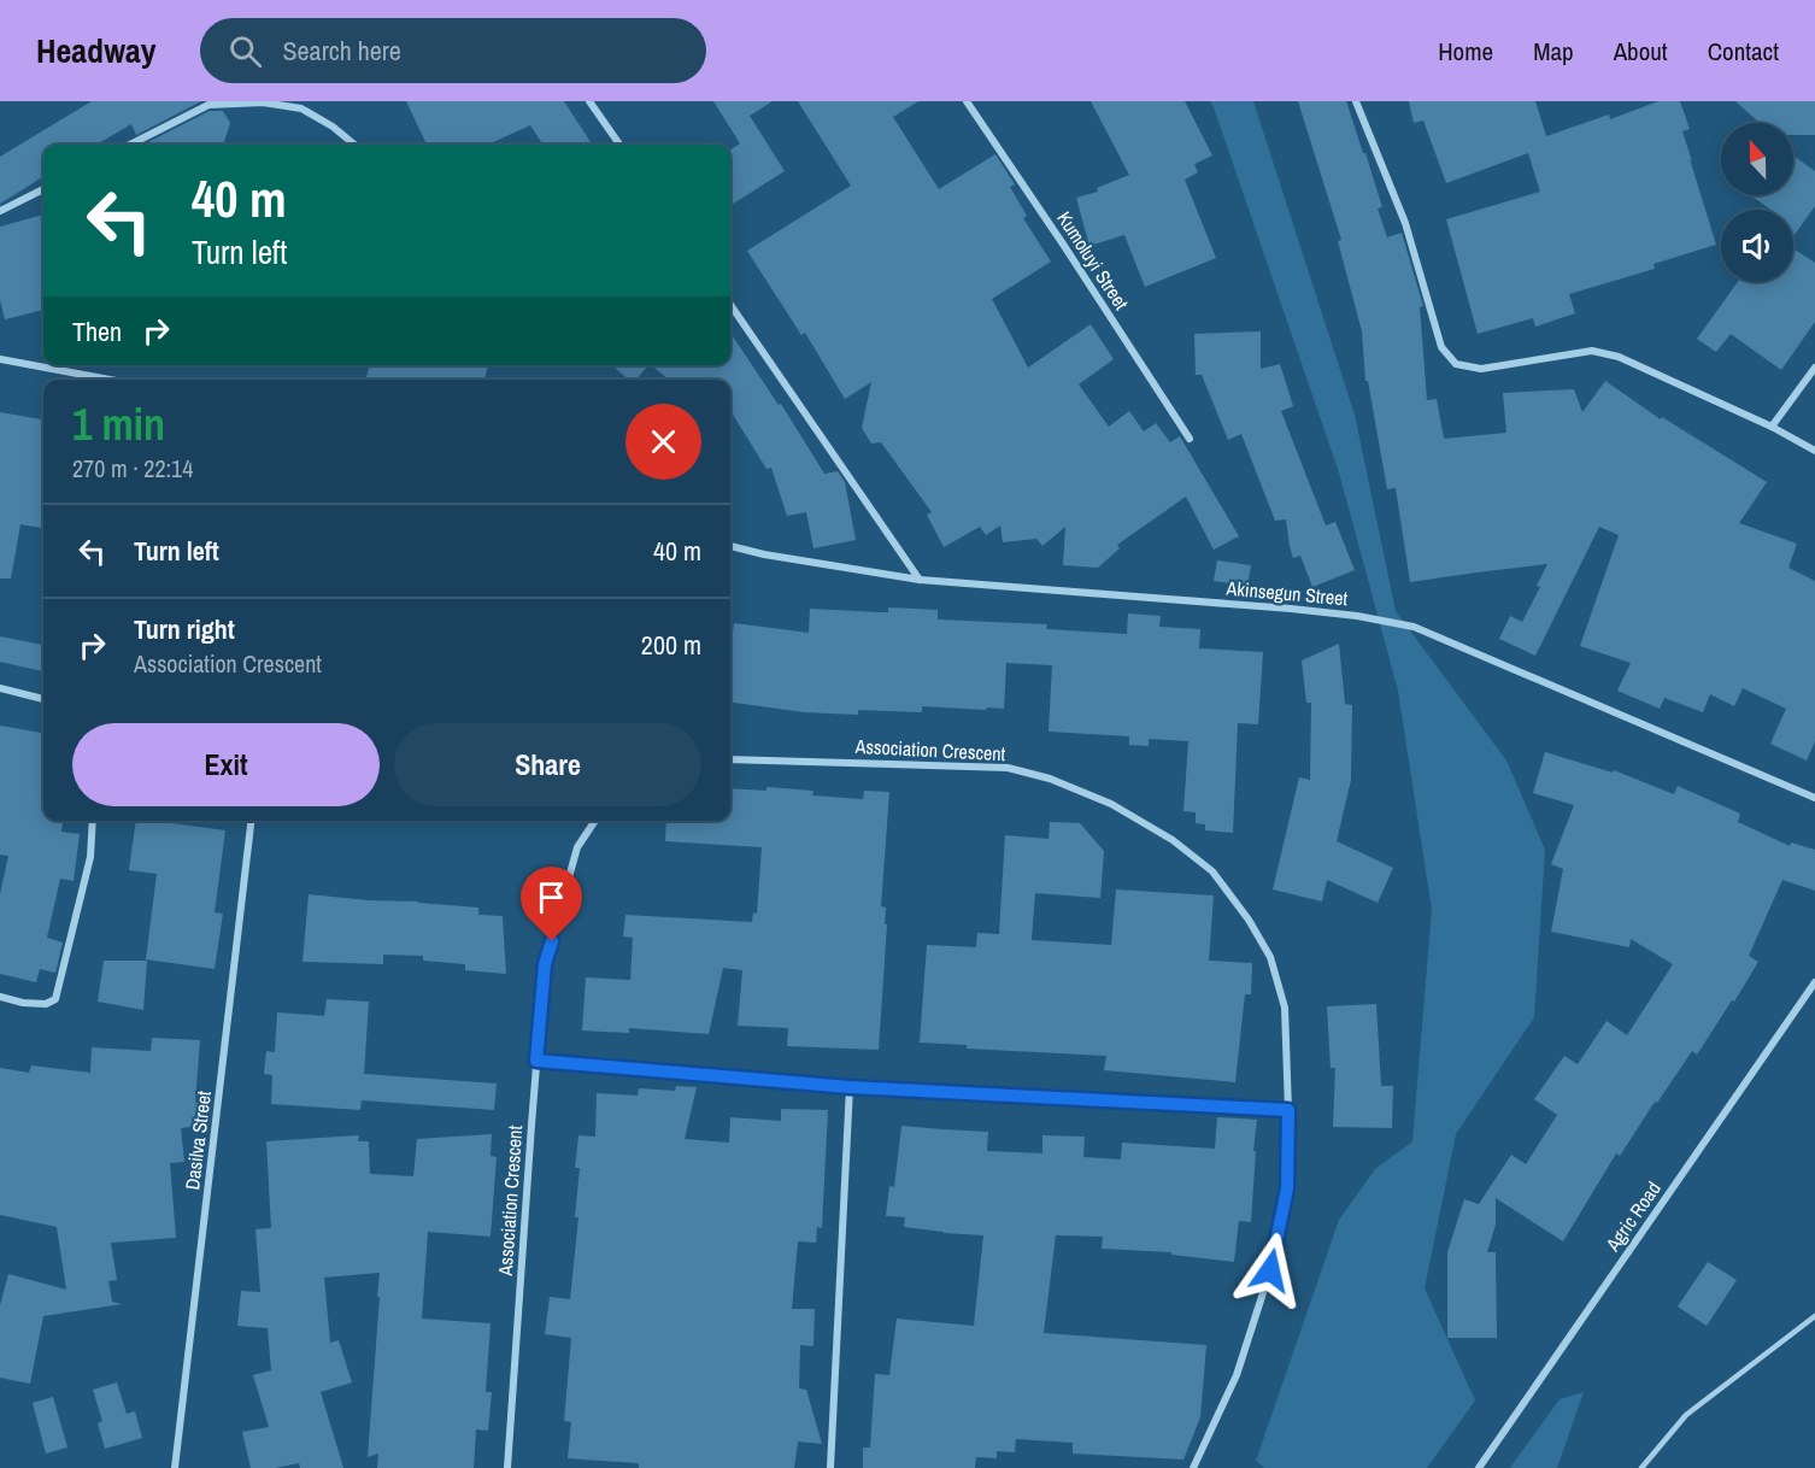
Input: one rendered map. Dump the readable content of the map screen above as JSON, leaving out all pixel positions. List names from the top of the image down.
{
  "streets": {
    "street": [
      "Kumoluyi Street",
      "Akinsegun Street",
      "Association Crescent",
      "Dasilva Street",
      "Agric Road"
    ]
  },
  "north": "top",
  "page": {
    "header": "Headway",
    "search": "Search here",
    "nav": [
      "Home",
      "Map",
      "About",
      "Contact"
    ],
    "turn": ["40 m", "Turn left"],
    "then": "Then",
    "heading": ["1 min", "270 m · 22:14"],
    "list": [
      {
        "name": "Turn left",
        "value": "40 m"
      },
      {
        "name": "Turn right",
        "note": "Association Crescent",
        "value": "200 m"
      }
    ],
    "buttons": ["Exit", "Share"]
  }
}
